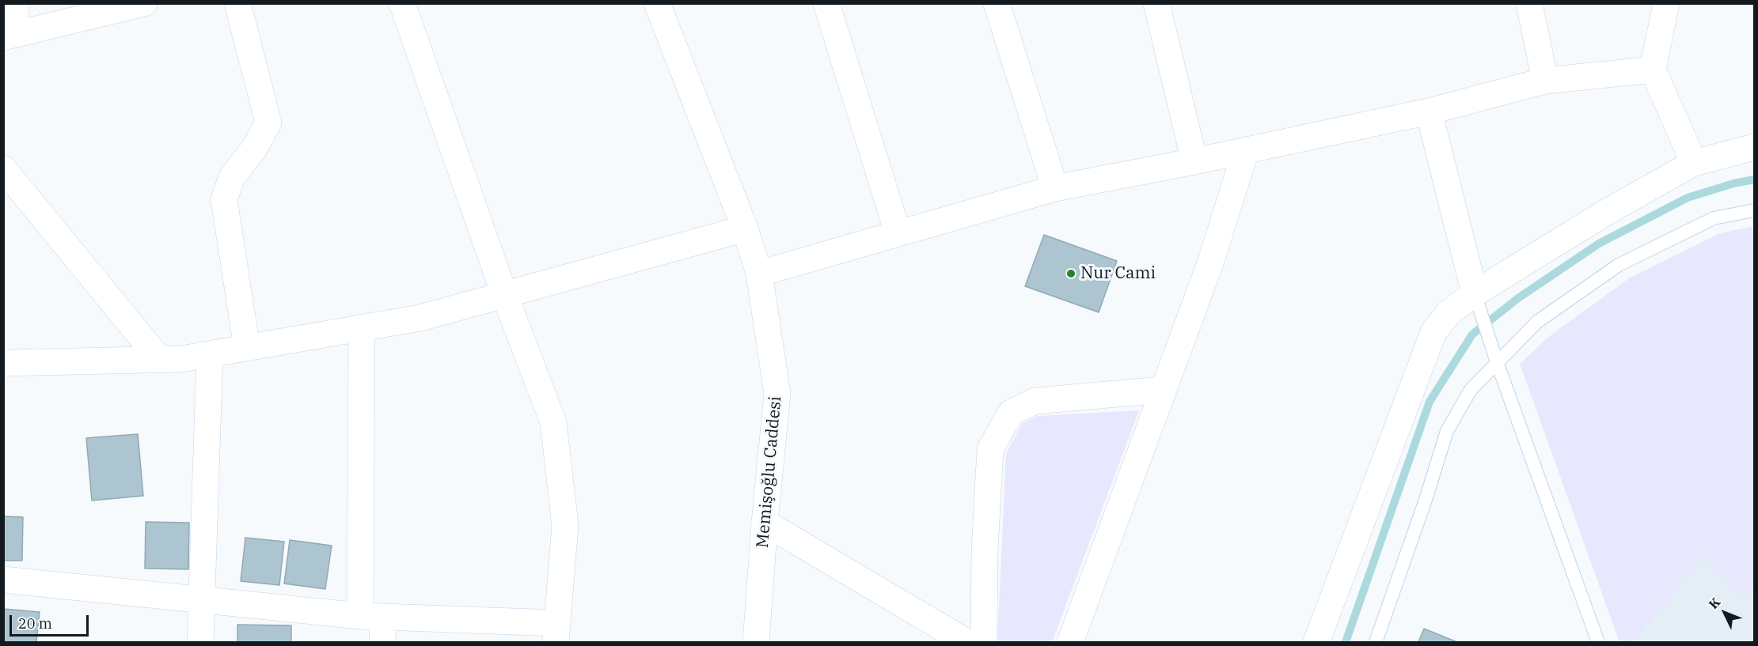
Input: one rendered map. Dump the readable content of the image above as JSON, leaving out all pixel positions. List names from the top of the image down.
{
  "streets": {
    "street": ["Memişoğlu Caddesi"]
  },
  "places": ["Nur Cami"],
  "scale_bar": "20 m",
  "north": "top left"
}
